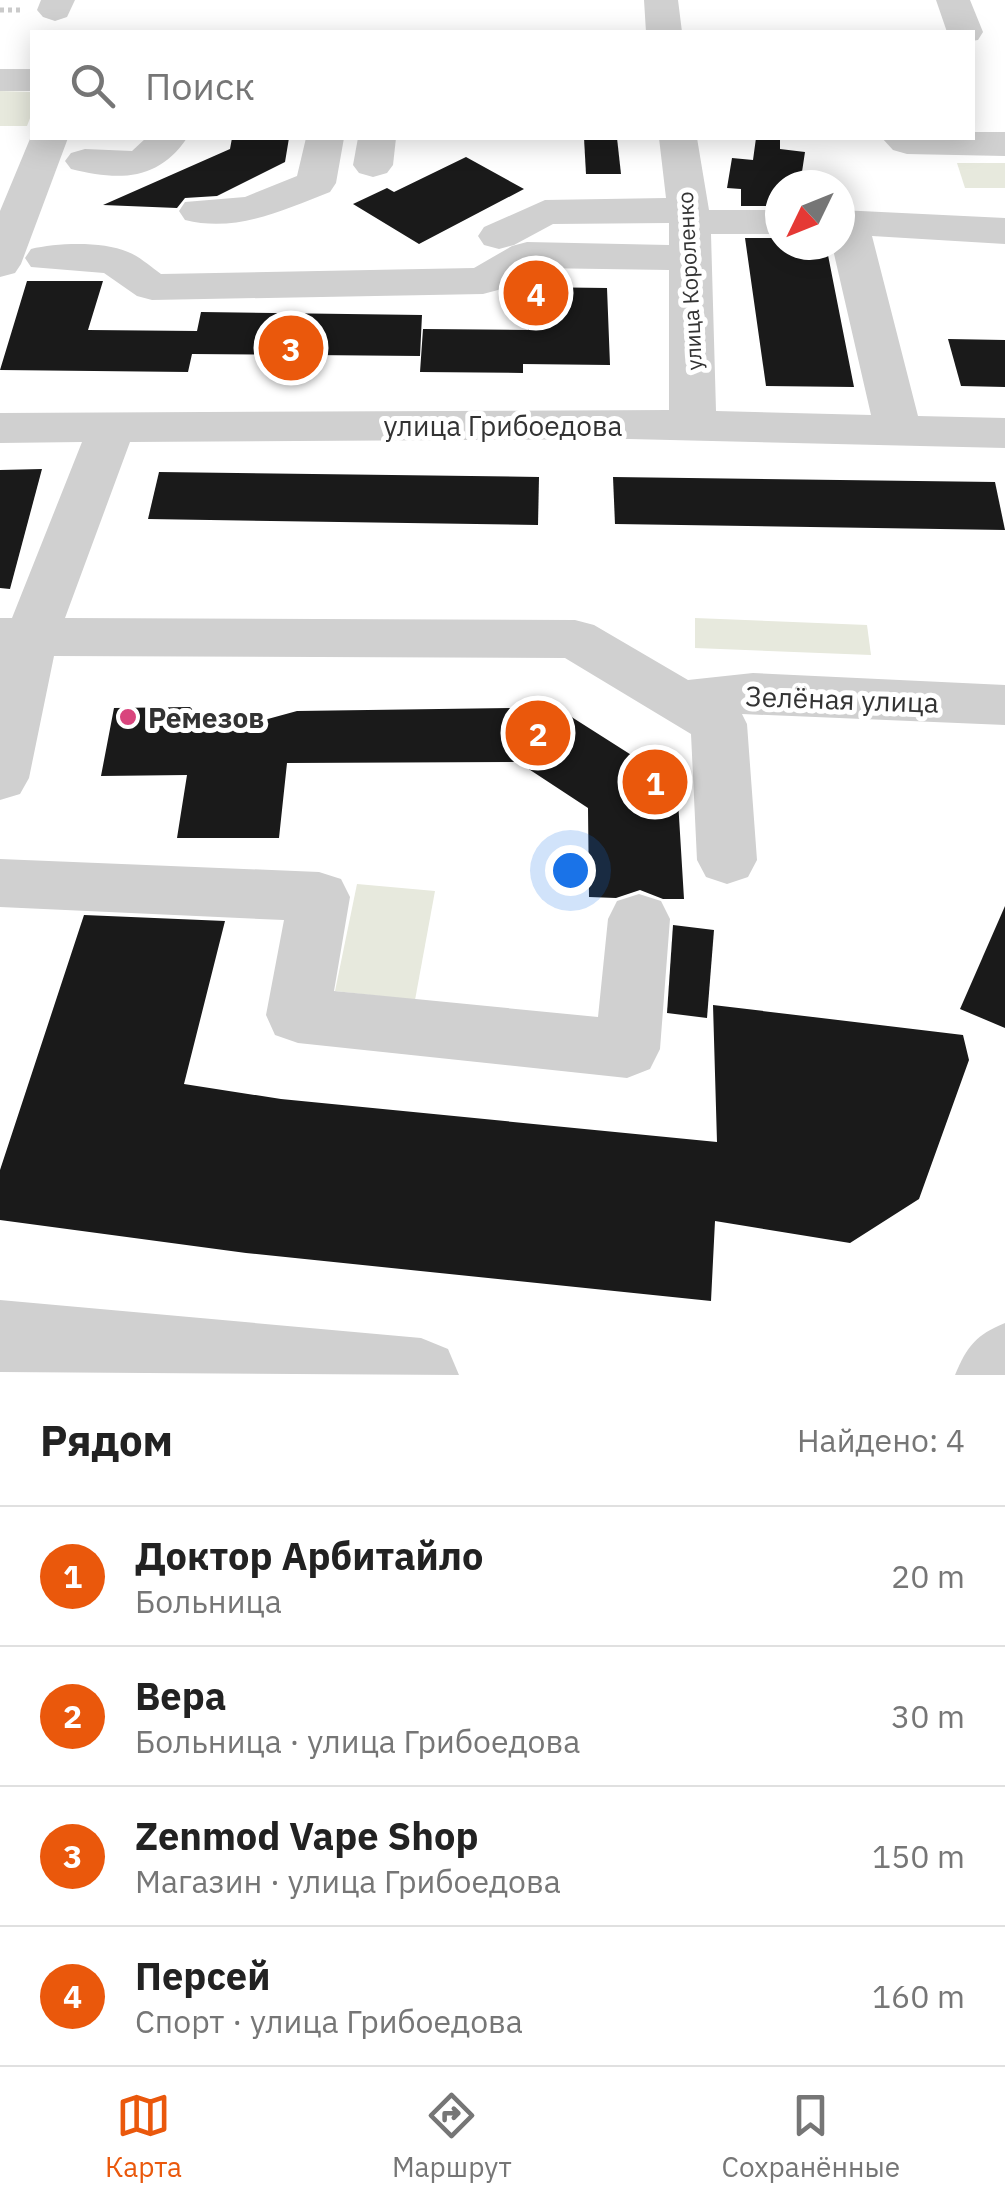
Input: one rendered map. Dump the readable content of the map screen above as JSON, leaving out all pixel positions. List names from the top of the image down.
{
  "streets": {
    "street": ["улица Короленко", "улица Грибоедова", "Зелёная улица"]
  },
  "crossings": [
    ["улица Короленко", "улица Грибоедова"]
  ],
  "places": ["Ремезов"],
  "north": "bottom left",
  "page": {
    "search": "Поиск",
    "pins": [
      "4",
      "3",
      "2",
      "1"
    ],
    "heading": ["Рядом", "Найдено: 4"],
    "list": [
      {
        "mark": "1",
        "name": "Доктор Арбитайло",
        "note": "Больница",
        "value": "20 m"
      },
      {
        "mark": "2",
        "name": "Вера",
        "note": "Больница · улица Грибоедова",
        "value": "30 m"
      },
      {
        "mark": "3",
        "name": "Zenmod Vape Shop",
        "note": "Магазин · улица Грибоедова",
        "value": "150 m"
      },
      {
        "mark": "4",
        "name": "Персей",
        "note": "Спорт · улица Грибоедова",
        "value": "160 m"
      }
    ],
    "nav": ["Карта", "Маршрут", "Сохранённые"]
  }
}
